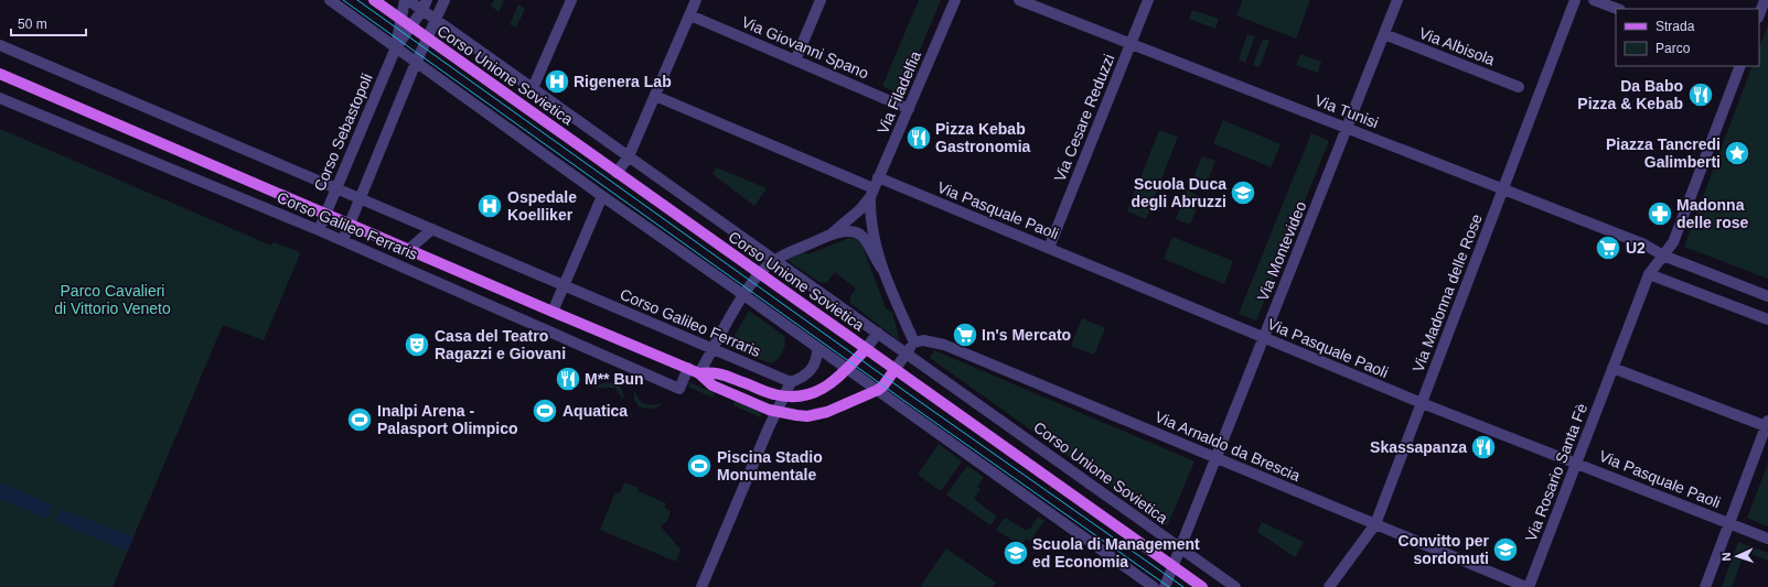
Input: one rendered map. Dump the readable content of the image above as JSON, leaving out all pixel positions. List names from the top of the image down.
{
  "streets": {
    "main road": ["Corso Unione Sovietica", "Corso Galileo Ferraris"],
    "street": [
      "Via Albisola",
      "Via Giovanni Spano",
      "Via Filadelfia",
      "Via Tunisi",
      "Via Cesare Reduzzi",
      "Corso Sebastopoli",
      "Via Pasquale Paoli",
      "Via Montevideo",
      "Via Madonna delle Rose",
      "Via Arnaldo da Brescia",
      "Via Rosario Santa Fè"
    ]
  },
  "crossings": [
    ["Via Albisola", "Via Montevideo"],
    ["Via Giovanni Spano", "Via Filadelfia"],
    ["Corso Unione Sovietica", "Corso Sebastopoli"],
    ["Corso Unione Sovietica", "Via Montevideo"],
    ["Via Filadelfia", "Via Pasquale Paoli"],
    ["Via Tunisi", "Via Cesare Reduzzi"],
    ["Via Tunisi", "Via Montevideo"],
    ["Via Tunisi", "Via Madonna delle Rose"],
    ["Via Tunisi", "Via Rosario Santa Fè"],
    ["Via Cesare Reduzzi", "Via Pasquale Paoli"],
    ["Corso Sebastopoli", "Corso Galileo Ferraris"],
    ["Via Pasquale Paoli", "Via Montevideo"],
    ["Via Pasquale Paoli", "Via Madonna delle Rose"],
    ["Via Pasquale Paoli", "Via Rosario Santa Fè"],
    ["Via Montevideo", "Via Arnaldo da Brescia"],
    ["Via Madonna delle Rose", "Via Arnaldo da Brescia"],
    ["Via Arnaldo da Brescia", "Via Rosario Santa Fè"]
  ],
  "parks": ["Parco Cavalieri di Vittorio Veneto"],
  "places": {
    "hospital": ["Rigenera Lab", "Ospedale Koelliker"],
    "restaurant": [
      "Da Babo Pizza & Kebab",
      "Pizza Kebab Gastronomia",
      "M** Bun",
      "Skassapanza"
    ],
    "place": ["Piazza Tancredi Galimberti"],
    "school or university": ["Scuola Duca degli Abruzzi", "Convitto per sordomuti", "Scuola di Management ed Economia"],
    "pharmacy": ["Madonna delle rose"],
    "supermarket": ["U2", "In's Mercato"],
    "theatre": ["Casa del Teatro Ragazzi e Giovani"],
    "sports": ["Aquatica", "Inalpi Arena - Palasport Olimpico", "Piscina Stadio Monumentale"]
  },
  "legend": ["Strada", "Parco"],
  "scale_bar": "50 m",
  "north": "left"
}
